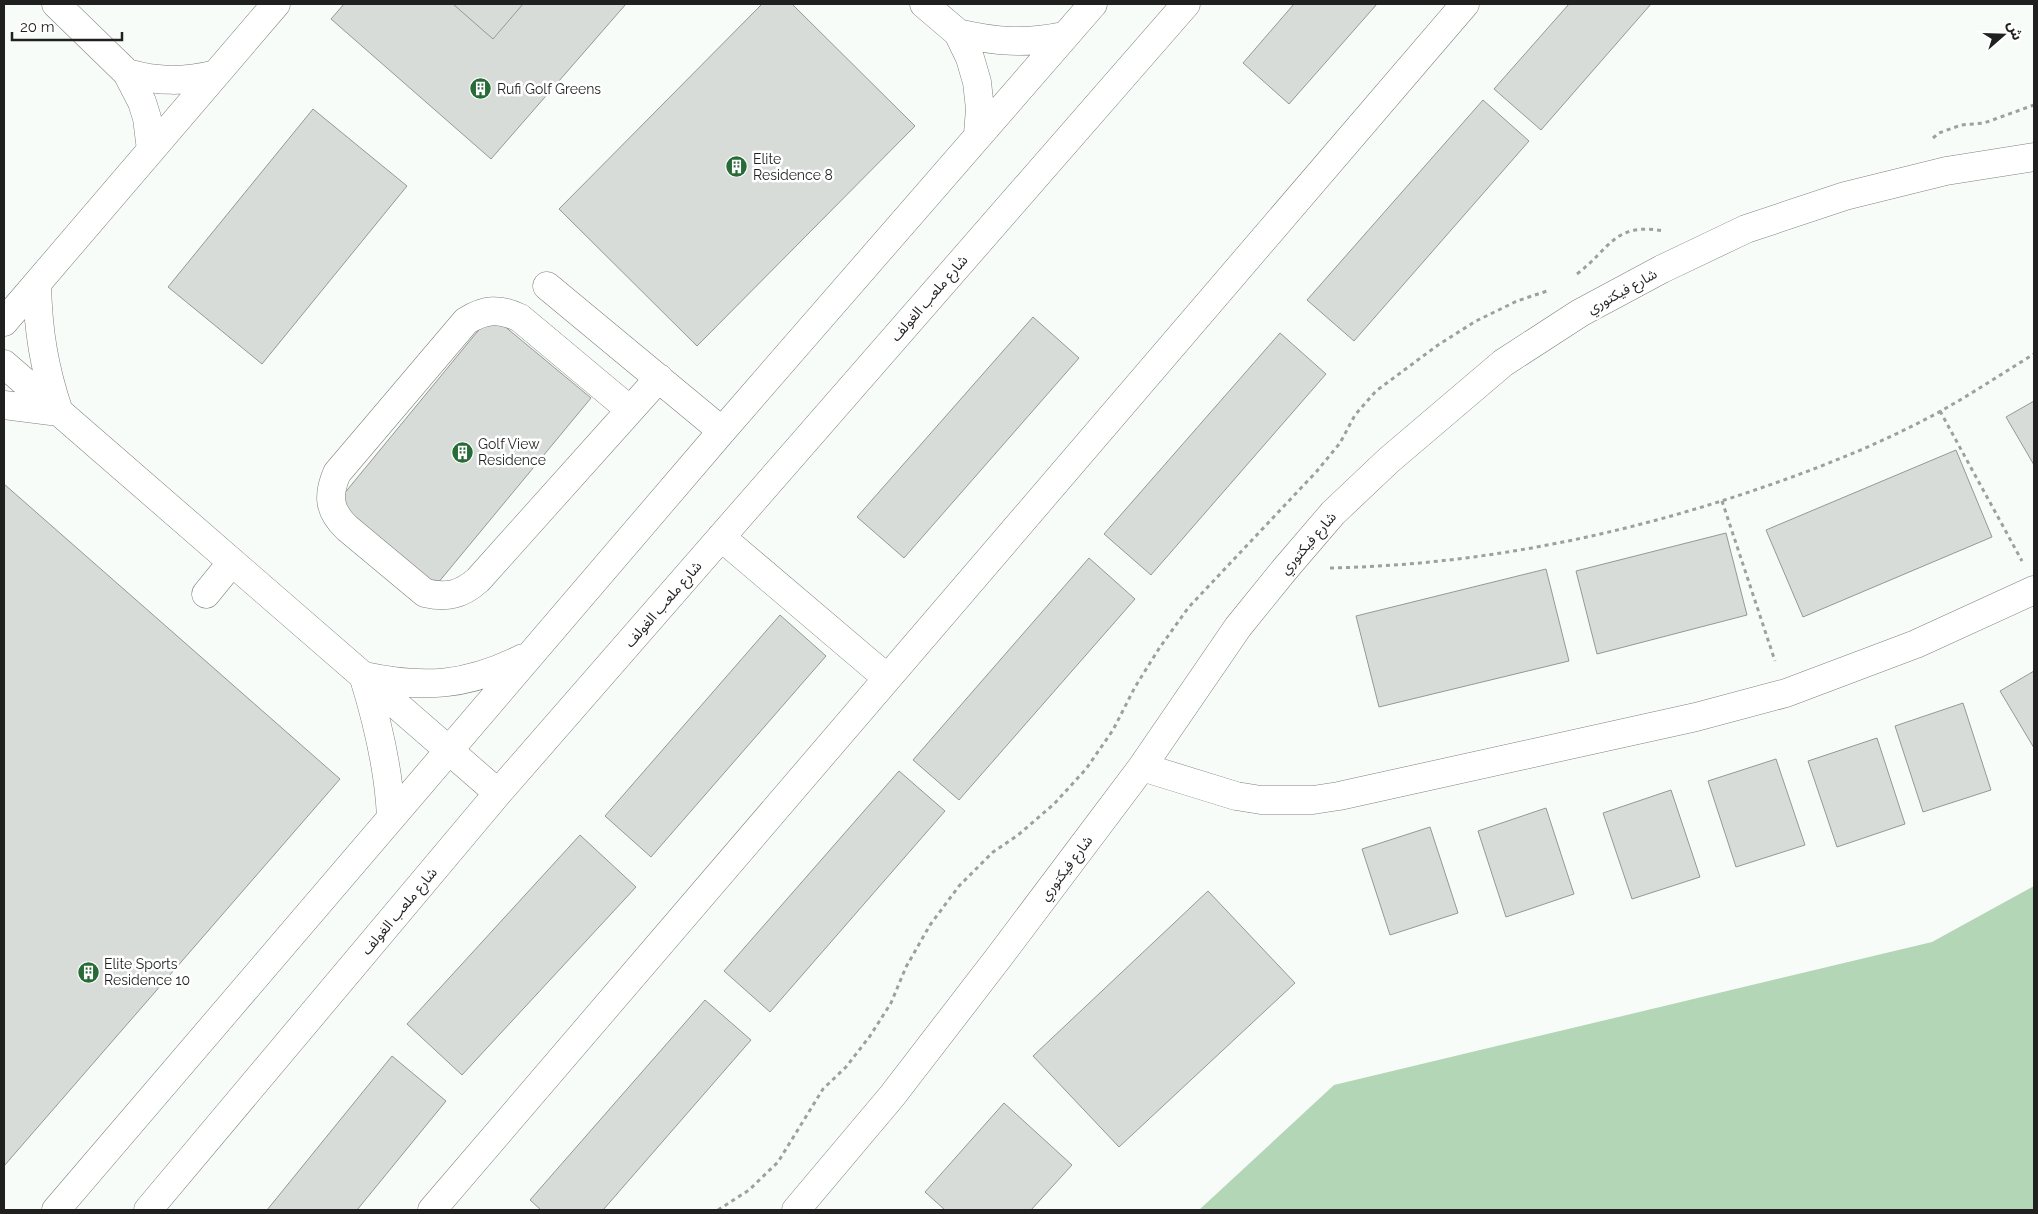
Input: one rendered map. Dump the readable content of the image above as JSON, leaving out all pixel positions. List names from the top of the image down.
{
  "streets": {
    "street": ["شارع فيكتوري", "شارع ملعب الغولف"]
  },
  "places": {
    "building": [
      "Rufi Golf Greens",
      "Elite Residence 8",
      "Golf View Residence",
      "Elite Sports Residence 10"
    ]
  },
  "scale_bar": "20 m",
  "north": "right"
}
